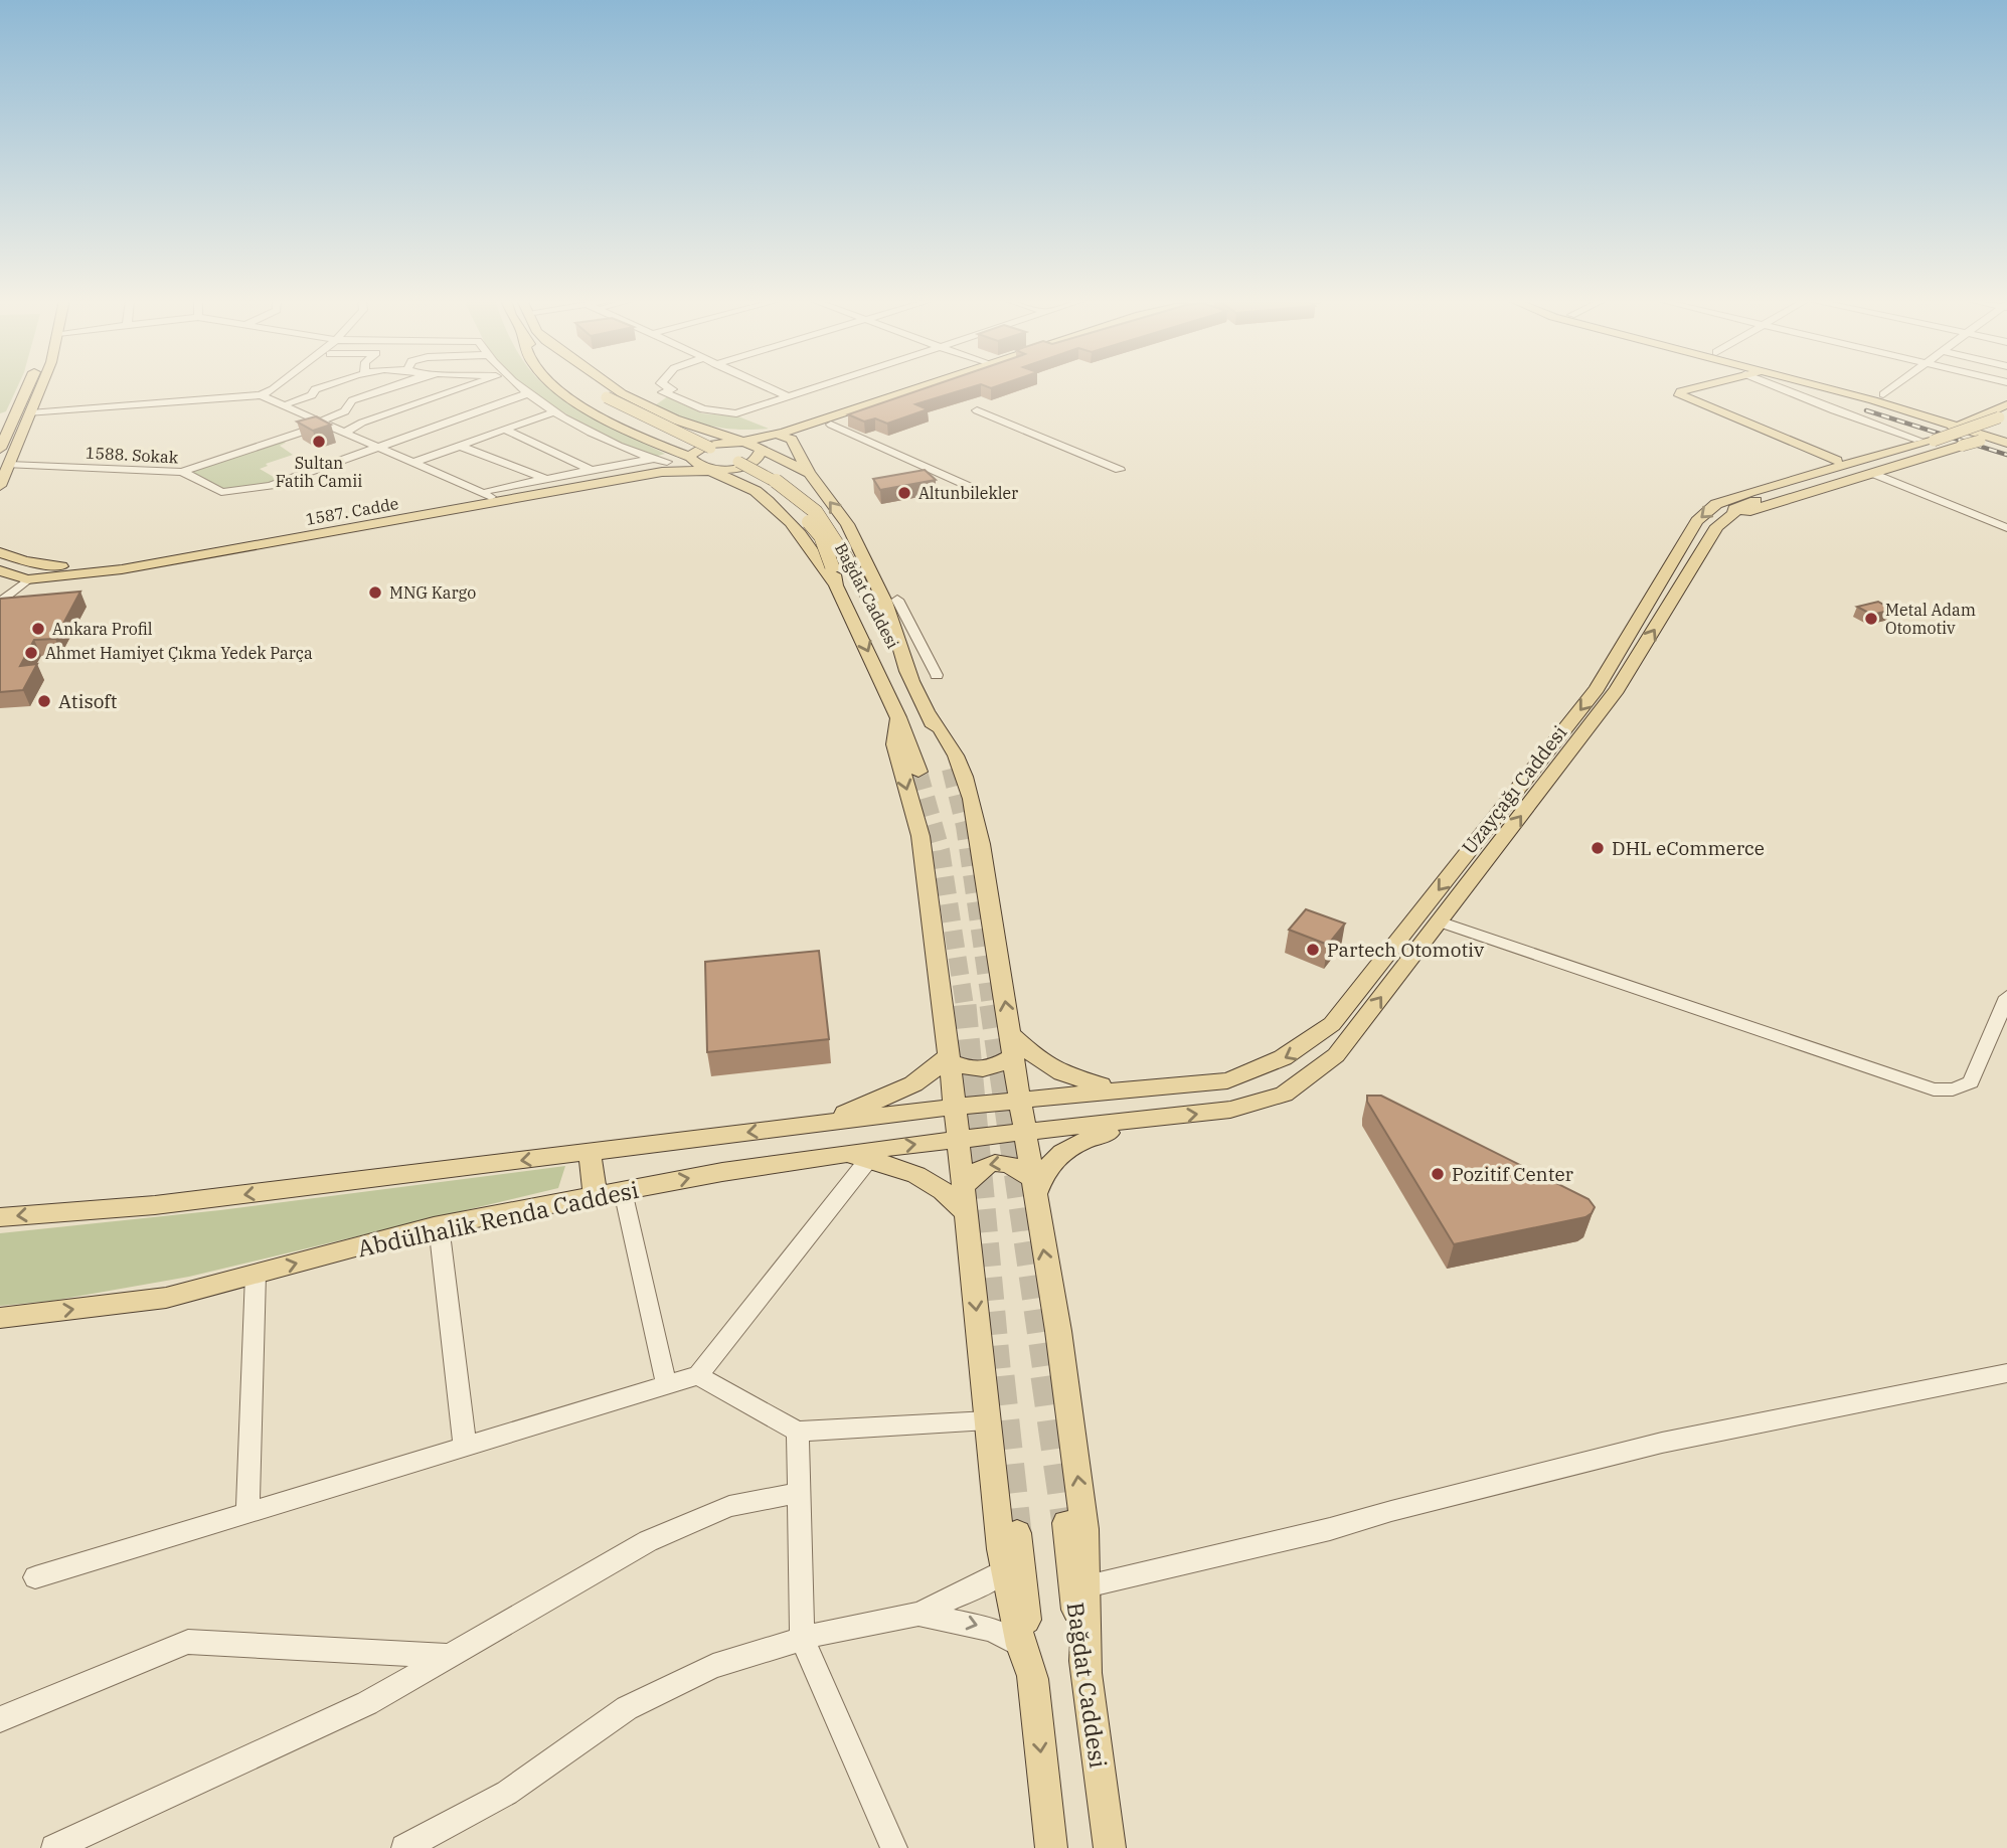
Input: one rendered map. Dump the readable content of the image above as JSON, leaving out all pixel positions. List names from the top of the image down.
{
  "streets": {
    "main road": [
      "1587. Cadde",
      "Bağdat Caddesi",
      "Uzayçağı Caddesi",
      "Abdülhalik Renda Caddesi"
    ],
    "street": ["1588. Sokak"]
  },
  "crossings": [
    ["Uzayçağı Caddesi", "Abdülhalik Renda Caddesi"]
  ],
  "places": [
    "Sultan Fatih Camii",
    "Altunbilekler",
    "MNG Kargo",
    "Metal Adam Otomotiv",
    "Ankara Profil",
    "Ahmet Hamiyet Çıkma Yedek Parça",
    "Atisoft",
    "DHL eCommerce",
    "Partech Otomotiv",
    "Pozitif Center"
  ]
}
